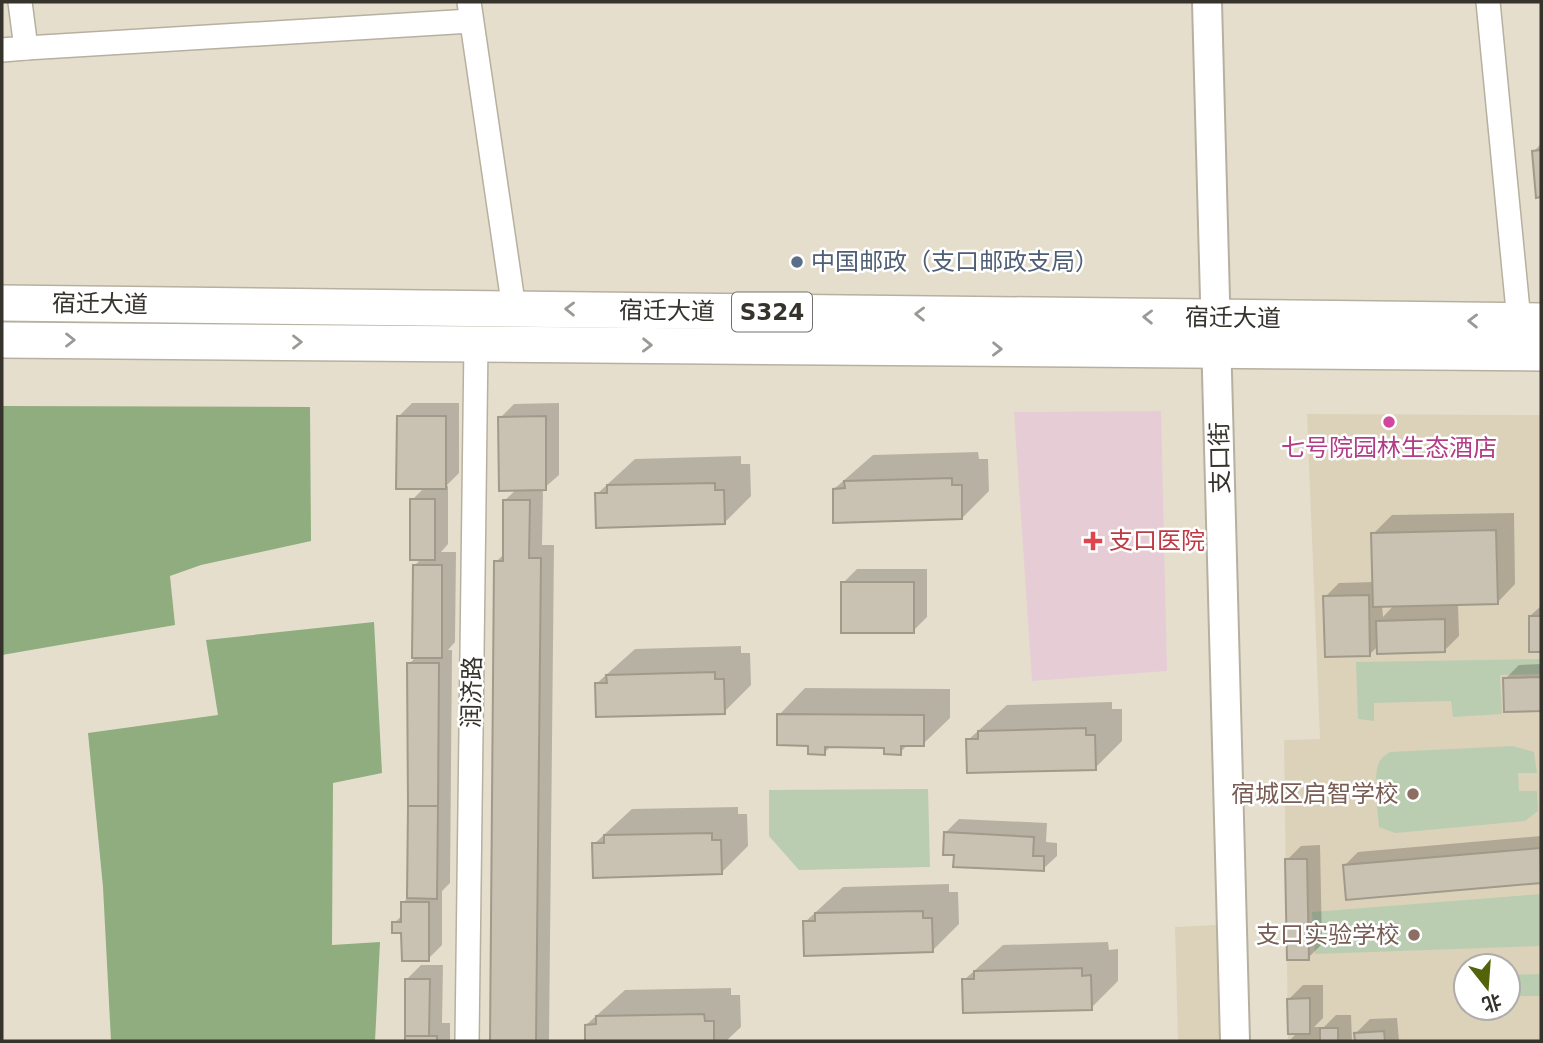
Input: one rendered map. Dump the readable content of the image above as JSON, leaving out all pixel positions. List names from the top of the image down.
{
  "streets": {
    "main road": ["宿迁大道", "S324"],
    "street": ["支口街", "润济路"]
  },
  "crossings": [
    ["宿迁大道", "支口街"],
    ["宿迁大道", "润济路"]
  ],
  "places": {
    "other": [
      "中国邮政（支口邮政支局）",
      "七号院园林生态酒店",
      "宿城区启智学校",
      "支口实验学校"
    ],
    "health": ["支口医院"]
  },
  "north": "bottom"
}
